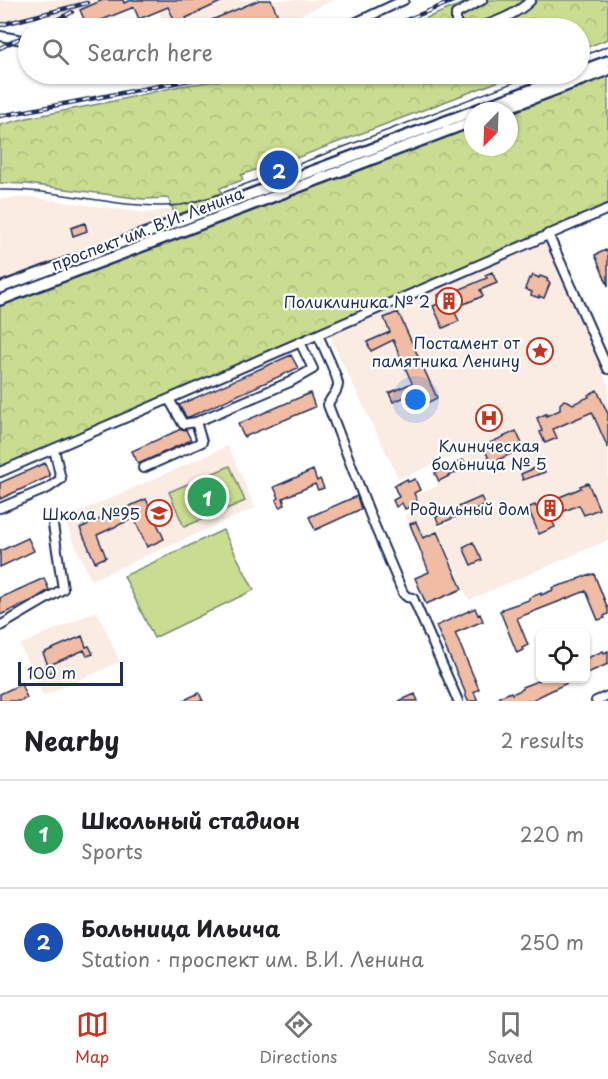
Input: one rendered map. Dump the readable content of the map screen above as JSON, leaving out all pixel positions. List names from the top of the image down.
{
  "streets": {
    "main road": ["проспект им. В.И. Ленина"]
  },
  "places": {
    "building": ["Поликлиника № 2", "Родильный дом"],
    "place": ["Постамент от памятника Ленину"],
    "hospital": ["Клиническая больница № 5"],
    "school or university": ["Школа №95"]
  },
  "scale_bar": "100 m",
  "north": "bottom left",
  "page": {
    "search": "Search here",
    "pins": ["2", "1"],
    "scale": "100 m",
    "heading": ["Nearby", "2 results"],
    "list": [
      {
        "mark": "1",
        "name": "Школьный стадион",
        "note": "Sports",
        "value": "220 m"
      },
      {
        "mark": "2",
        "name": "Больница Ильича",
        "note": "Station · проспект им. В.И. Ленина",
        "value": "250 m"
      }
    ],
    "nav": ["Map", "Directions", "Saved"]
  }
}
